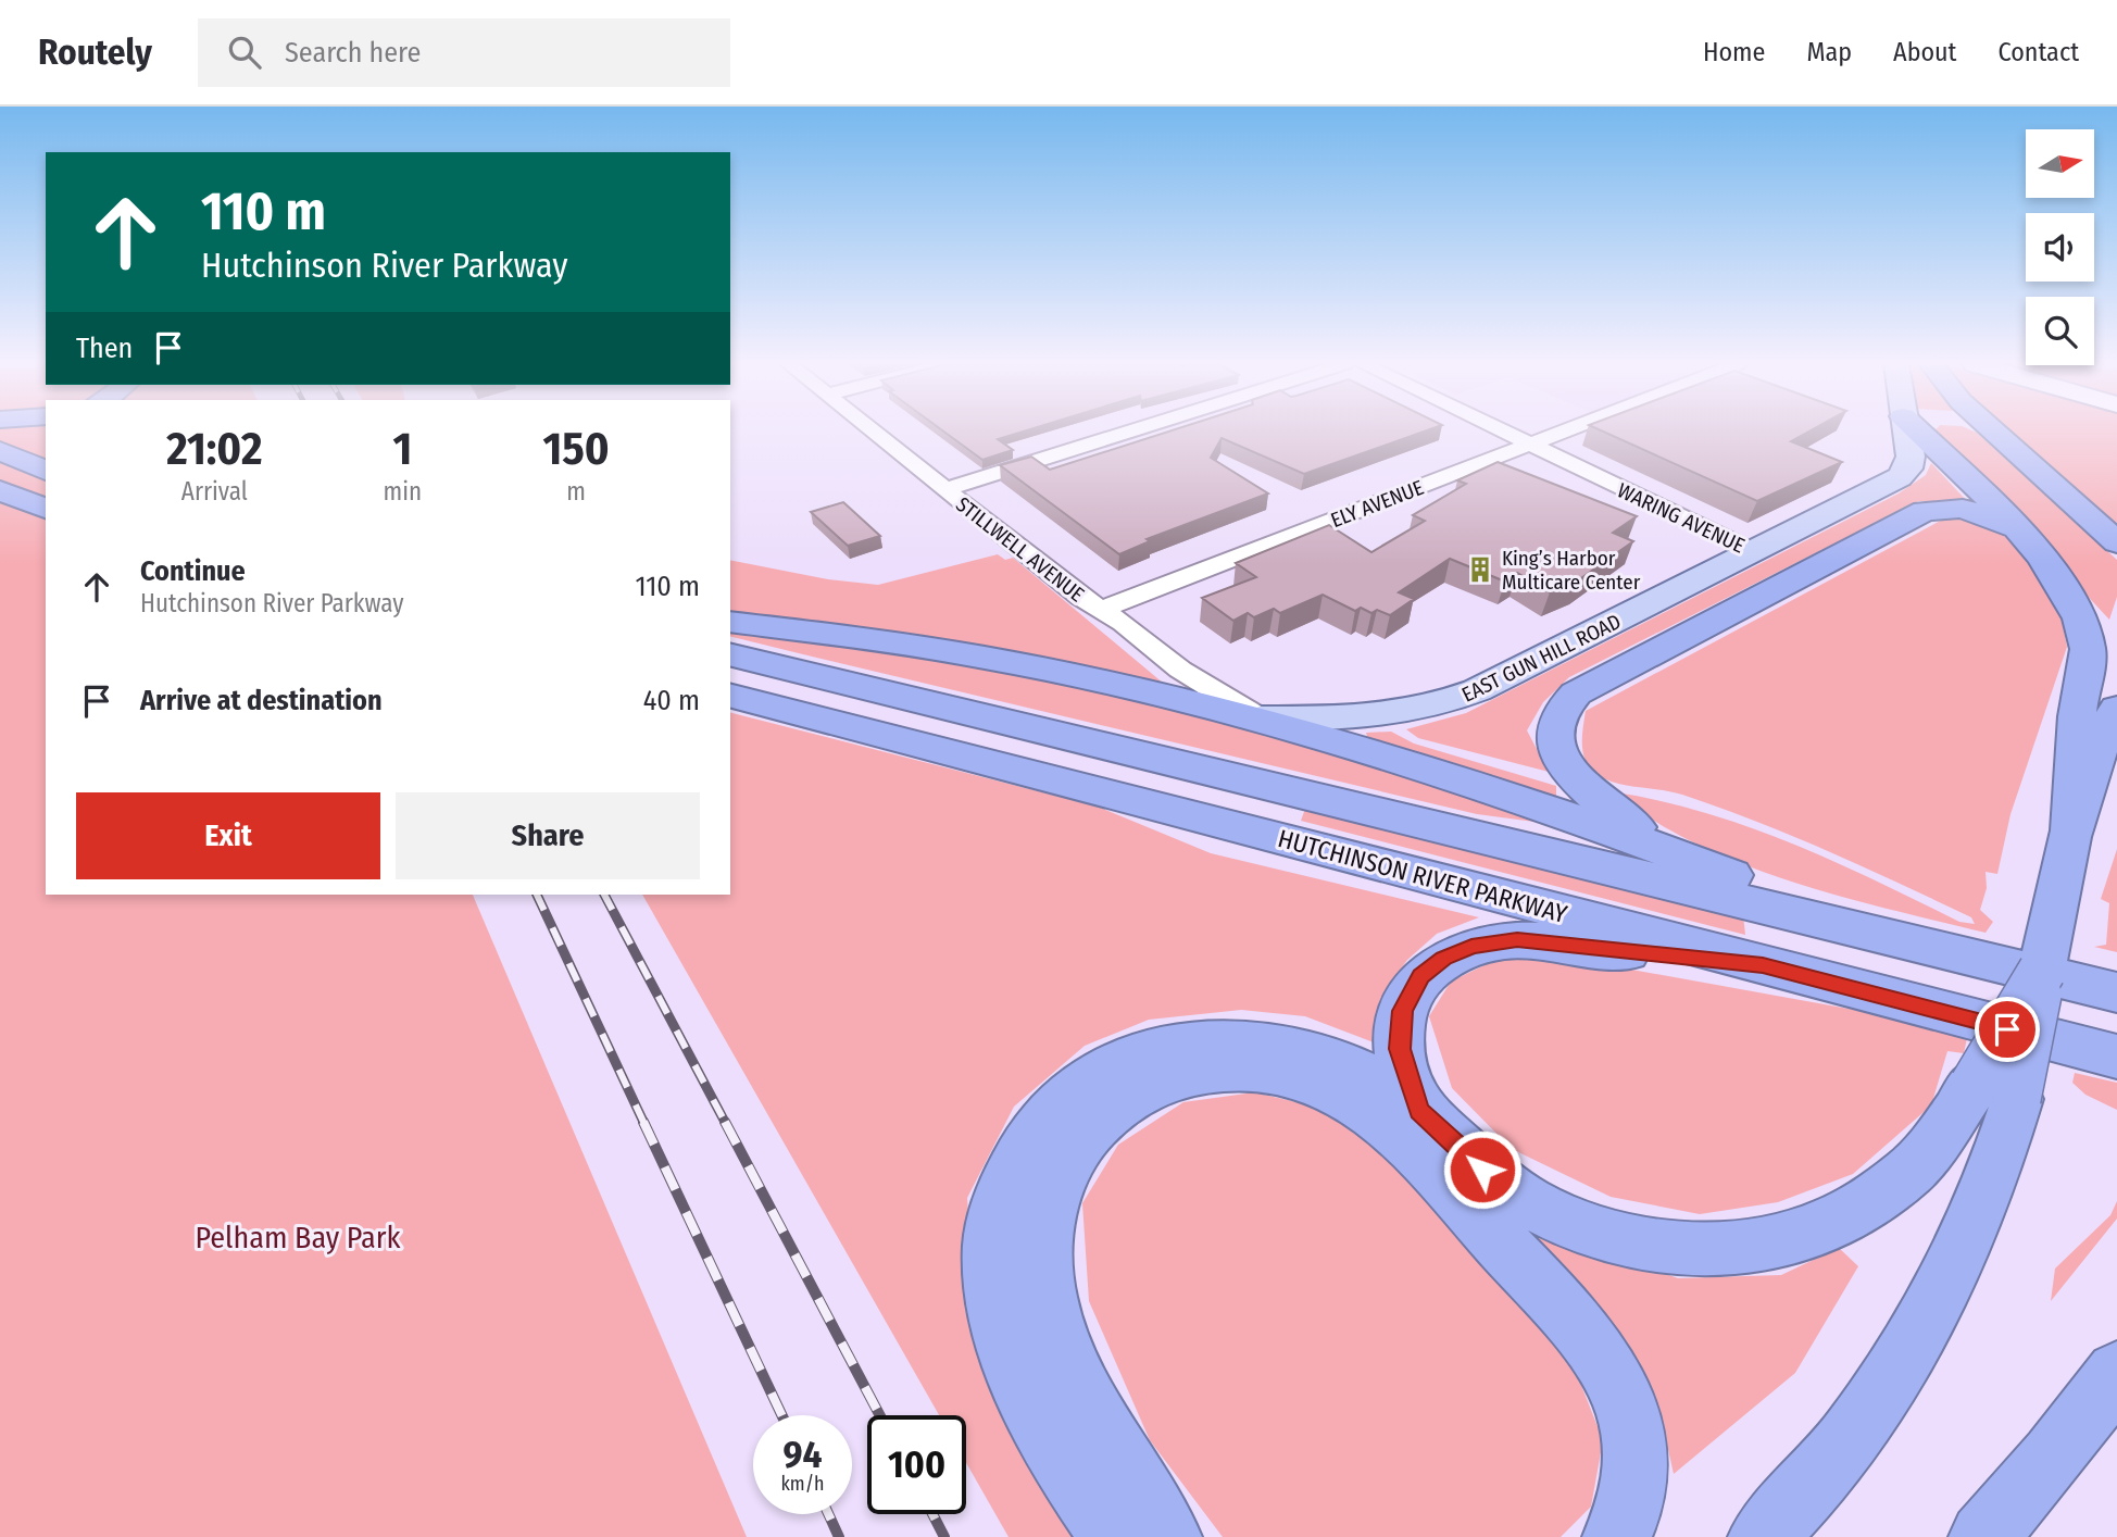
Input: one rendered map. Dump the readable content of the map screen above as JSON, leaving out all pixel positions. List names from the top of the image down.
{
  "streets": {
    "highway": ["HUTCHINSON RIVER PARKWAY"],
    "main road": ["EAST GUN HILL ROAD"],
    "street": ["ELY AVENUE", "WARING AVENUE", "STILLWELL AVENUE"]
  },
  "crossings": [
    ["ELY AVENUE", "WARING AVENUE"],
    ["ELY AVENUE", "STILLWELL AVENUE"],
    ["WARING AVENUE", "EAST GUN HILL ROAD"],
    ["STILLWELL AVENUE", "EAST GUN HILL ROAD"]
  ],
  "parks": ["Pelham Bay Park"],
  "places": {
    "building": ["King’s Harbor Multicare Center"]
  },
  "north": "right",
  "page": {
    "header": "Routely",
    "search": "Search here",
    "nav": [
      "Home",
      "Map",
      "About",
      "Contact"
    ],
    "turn": ["110 m", "Hutchinson River Parkway"],
    "then": "Then",
    "eta": [
      "21:02",
      "Arrival",
      "1",
      "min",
      "150",
      "m"
    ],
    "list": [
      {
        "name": "Continue",
        "note": "Hutchinson River Parkway",
        "value": "110 m"
      },
      {
        "name": "Arrive at destination",
        "value": "40 m"
      }
    ],
    "buttons": ["Exit", "Share"],
    "speed": "94 km/h",
    "limit": "100"
  }
}
